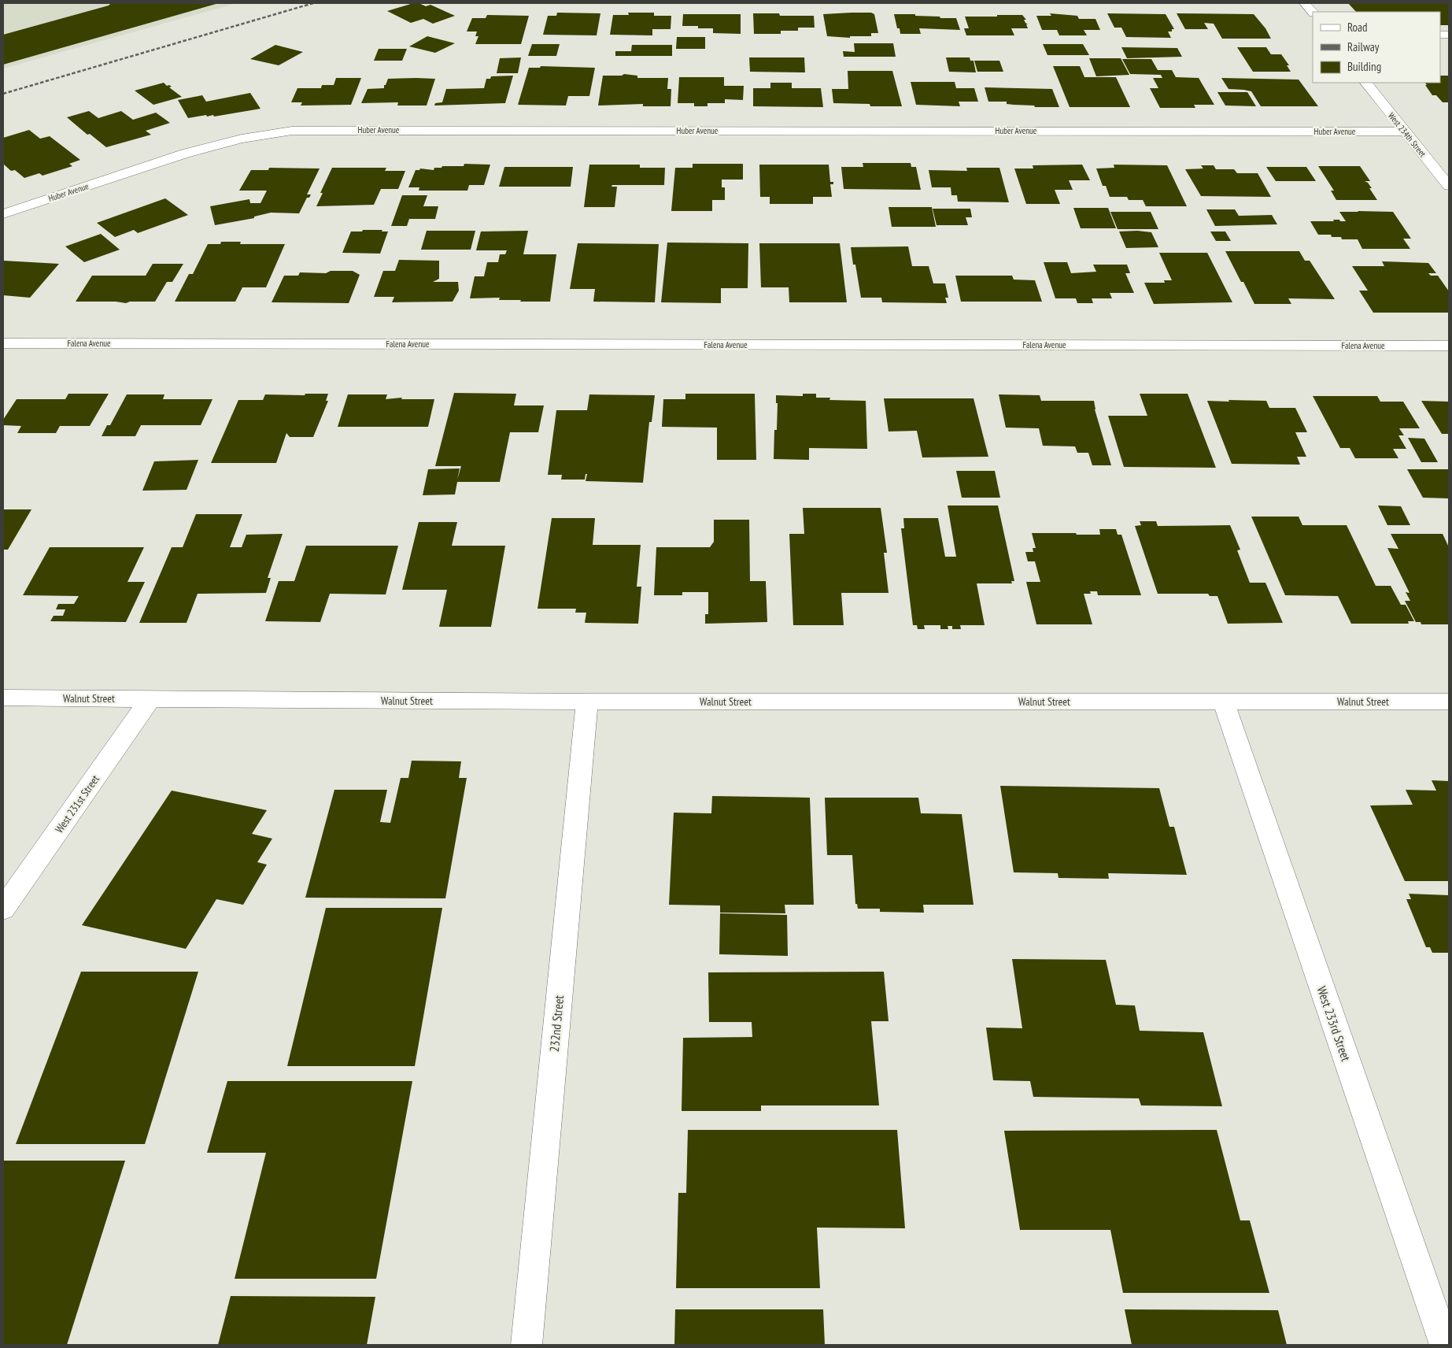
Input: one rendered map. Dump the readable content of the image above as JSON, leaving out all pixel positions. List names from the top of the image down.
{
  "streets": {
    "street": [
      "Huber Avenue",
      "West 234th Street",
      "Falena Avenue",
      "Walnut Street",
      "West 231st Street",
      "232nd Street",
      "West 233rd Street"
    ]
  },
  "crossings": [
    ["Huber Avenue", "West 234th Street"],
    ["Walnut Street", "West 231st Street"],
    ["Walnut Street", "232nd Street"],
    ["Walnut Street", "West 233rd Street"]
  ],
  "legend": ["Road", "Railway", "Building"]
}
